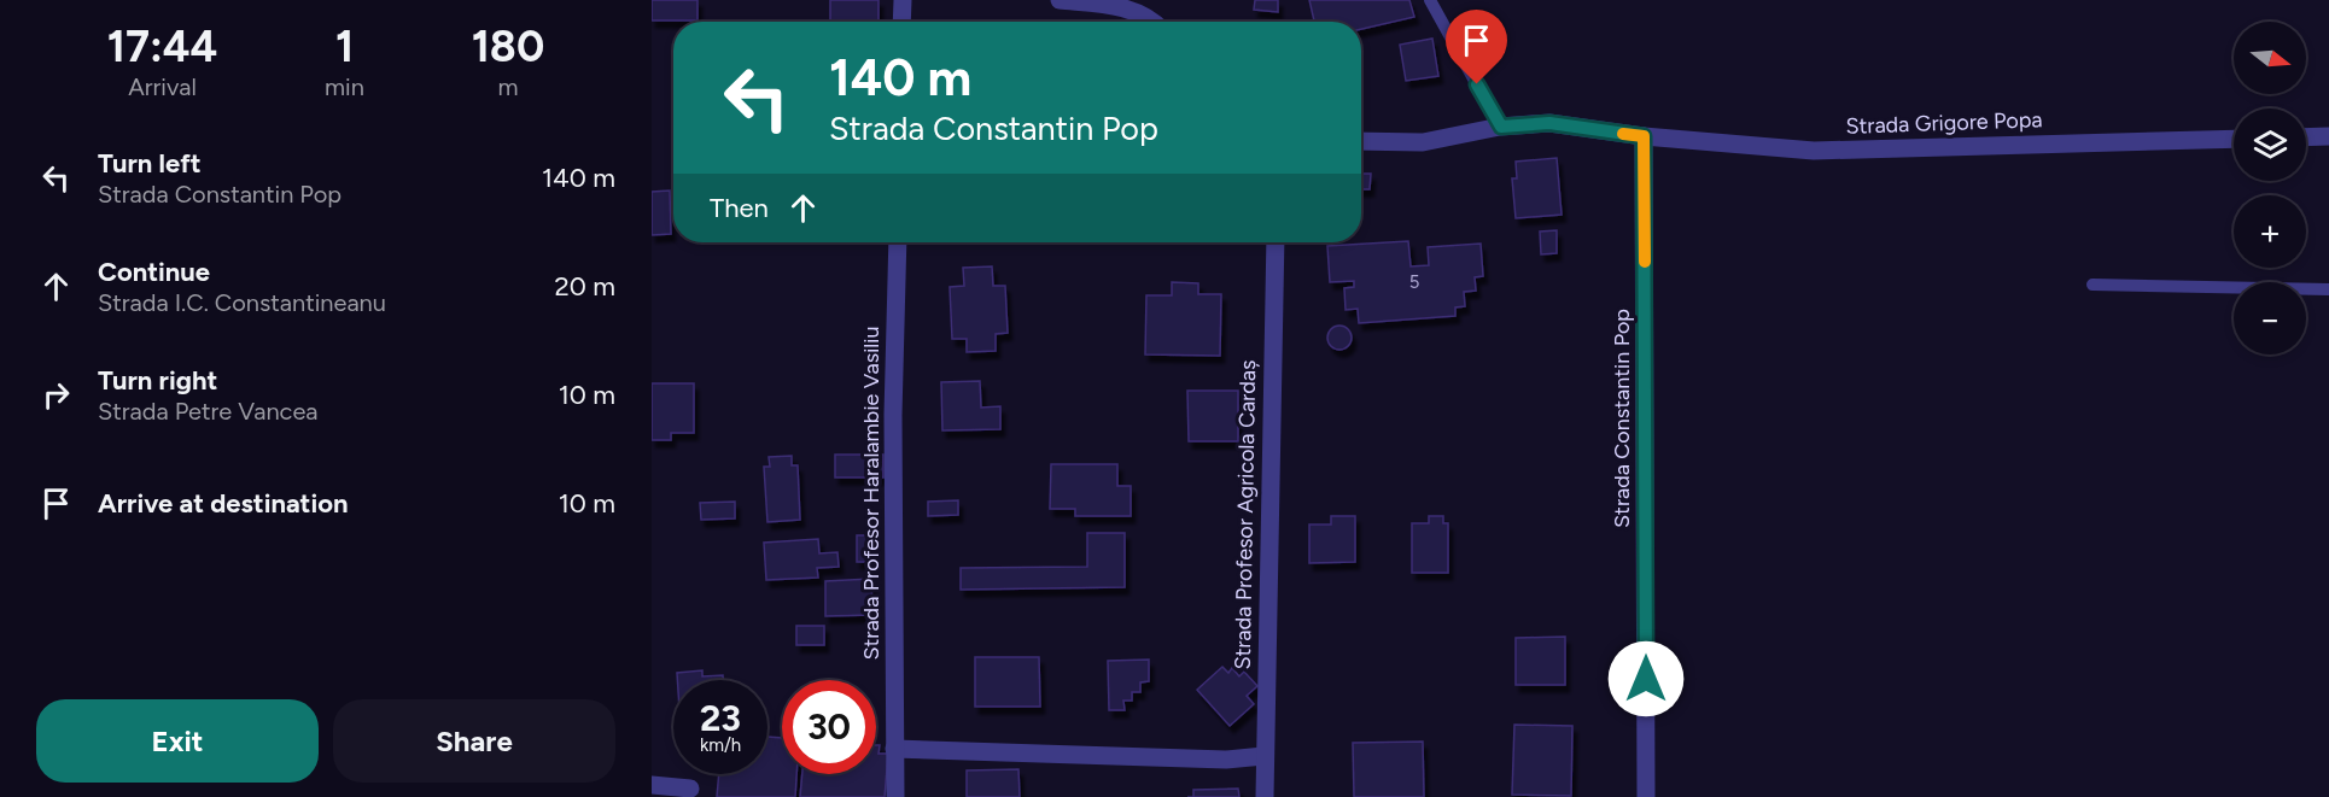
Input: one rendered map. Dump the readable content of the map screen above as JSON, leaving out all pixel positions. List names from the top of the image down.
{
  "streets": {
    "street": [
      "Strada Grigore Popa",
      "Strada Constantin Pop",
      "Strada Profesor Haralambie Vasiliu",
      "Strada Profesor Agricola Cardaș"
    ]
  },
  "crossings": [
    ["Strada Grigore Popa", "Strada Constantin Pop"]
  ],
  "house_numbers": ["5"],
  "north": "right",
  "page": {
    "eta": [
      "17:44",
      "Arrival",
      "1",
      "min",
      "180",
      "m"
    ],
    "map_buttons": ["+", "−"],
    "turn": ["140 m", "Strada Constantin Pop"],
    "list": [
      {
        "name": "Turn left",
        "note": "Strada Constantin Pop",
        "value": "140 m"
      },
      {
        "name": "Continue",
        "note": "Strada I.C. Constantineanu",
        "value": "20 m"
      },
      {
        "name": "Turn right",
        "note": "Strada Petre Vancea",
        "value": "10 m"
      },
      {
        "name": "Arrive at destination",
        "value": "10 m"
      }
    ],
    "then": "Then",
    "speed": "23 km/h",
    "limit": "30",
    "buttons": ["Exit", "Share"]
  }
}
